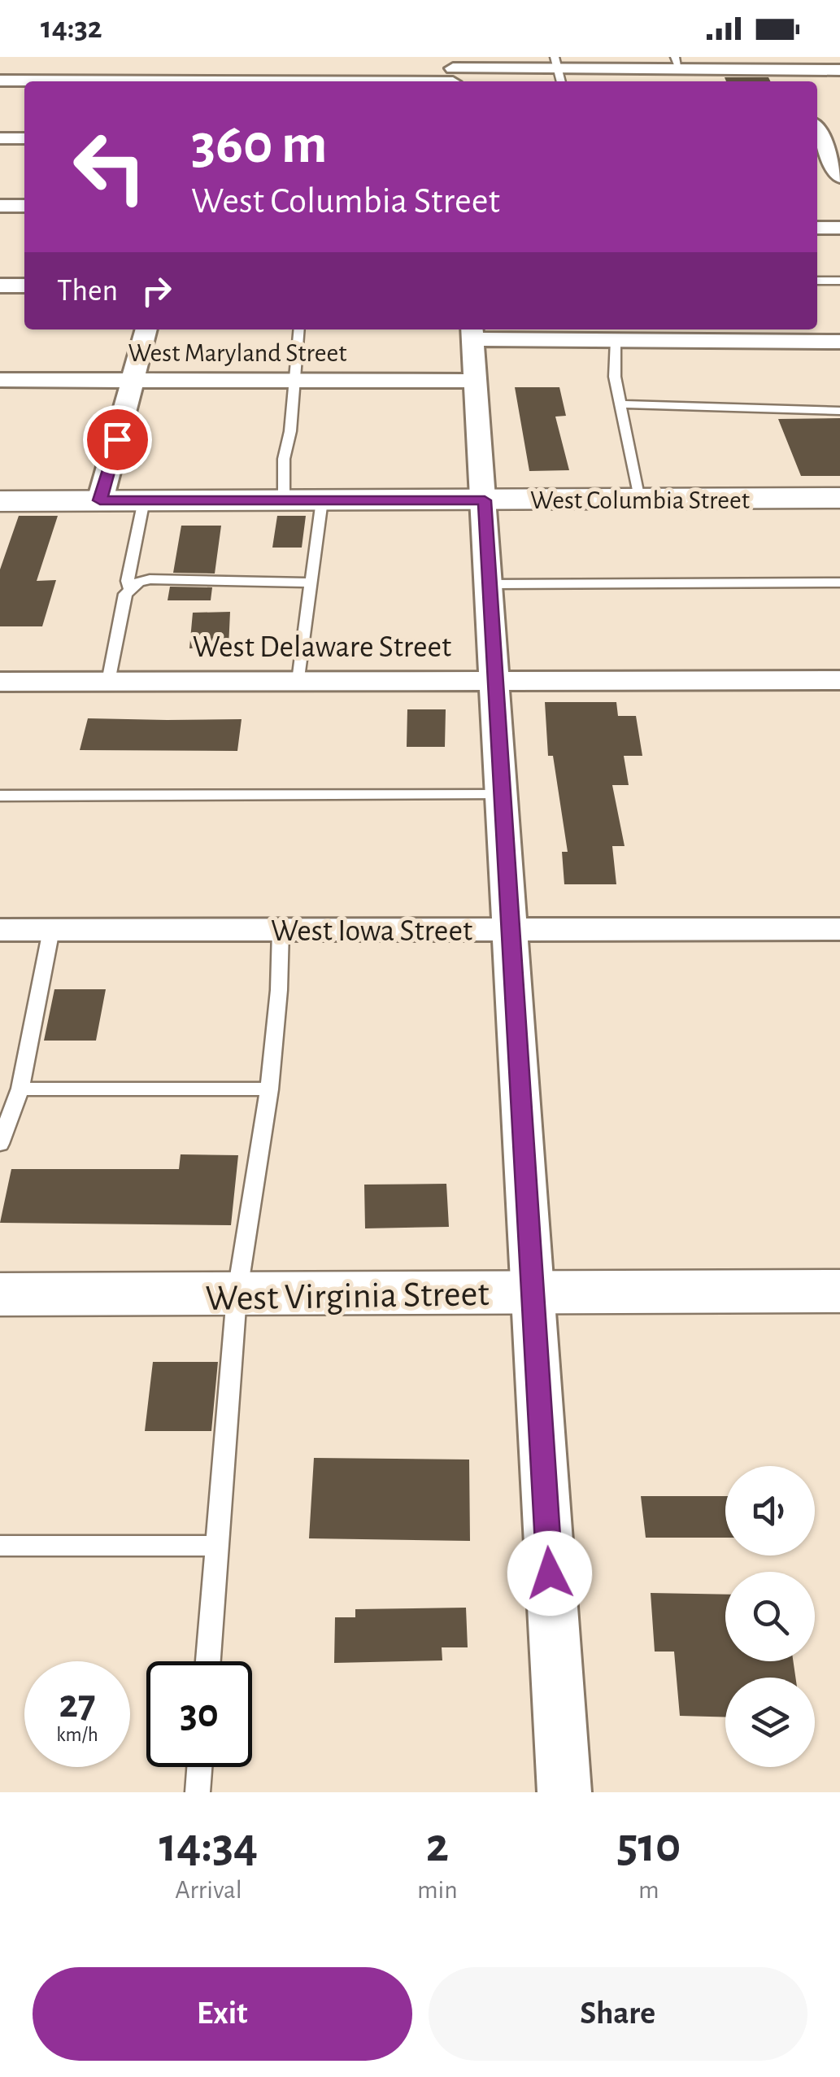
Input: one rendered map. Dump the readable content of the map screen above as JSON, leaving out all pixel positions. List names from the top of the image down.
{
  "streets": {
    "main road": ["West Columbia Street", "West Virginia Street"],
    "street": ["West Maryland Street", "West Delaware Street", "West Iowa Street"]
  },
  "page": {
    "status": "14:32",
    "turn": ["360 m", "West Columbia Street"],
    "then": "Then",
    "speed": "27 km/h",
    "limit": "30",
    "eta": [
      "14:34",
      "Arrival",
      "2",
      "min",
      "510",
      "m"
    ],
    "buttons": ["Exit", "Share"]
  }
}
